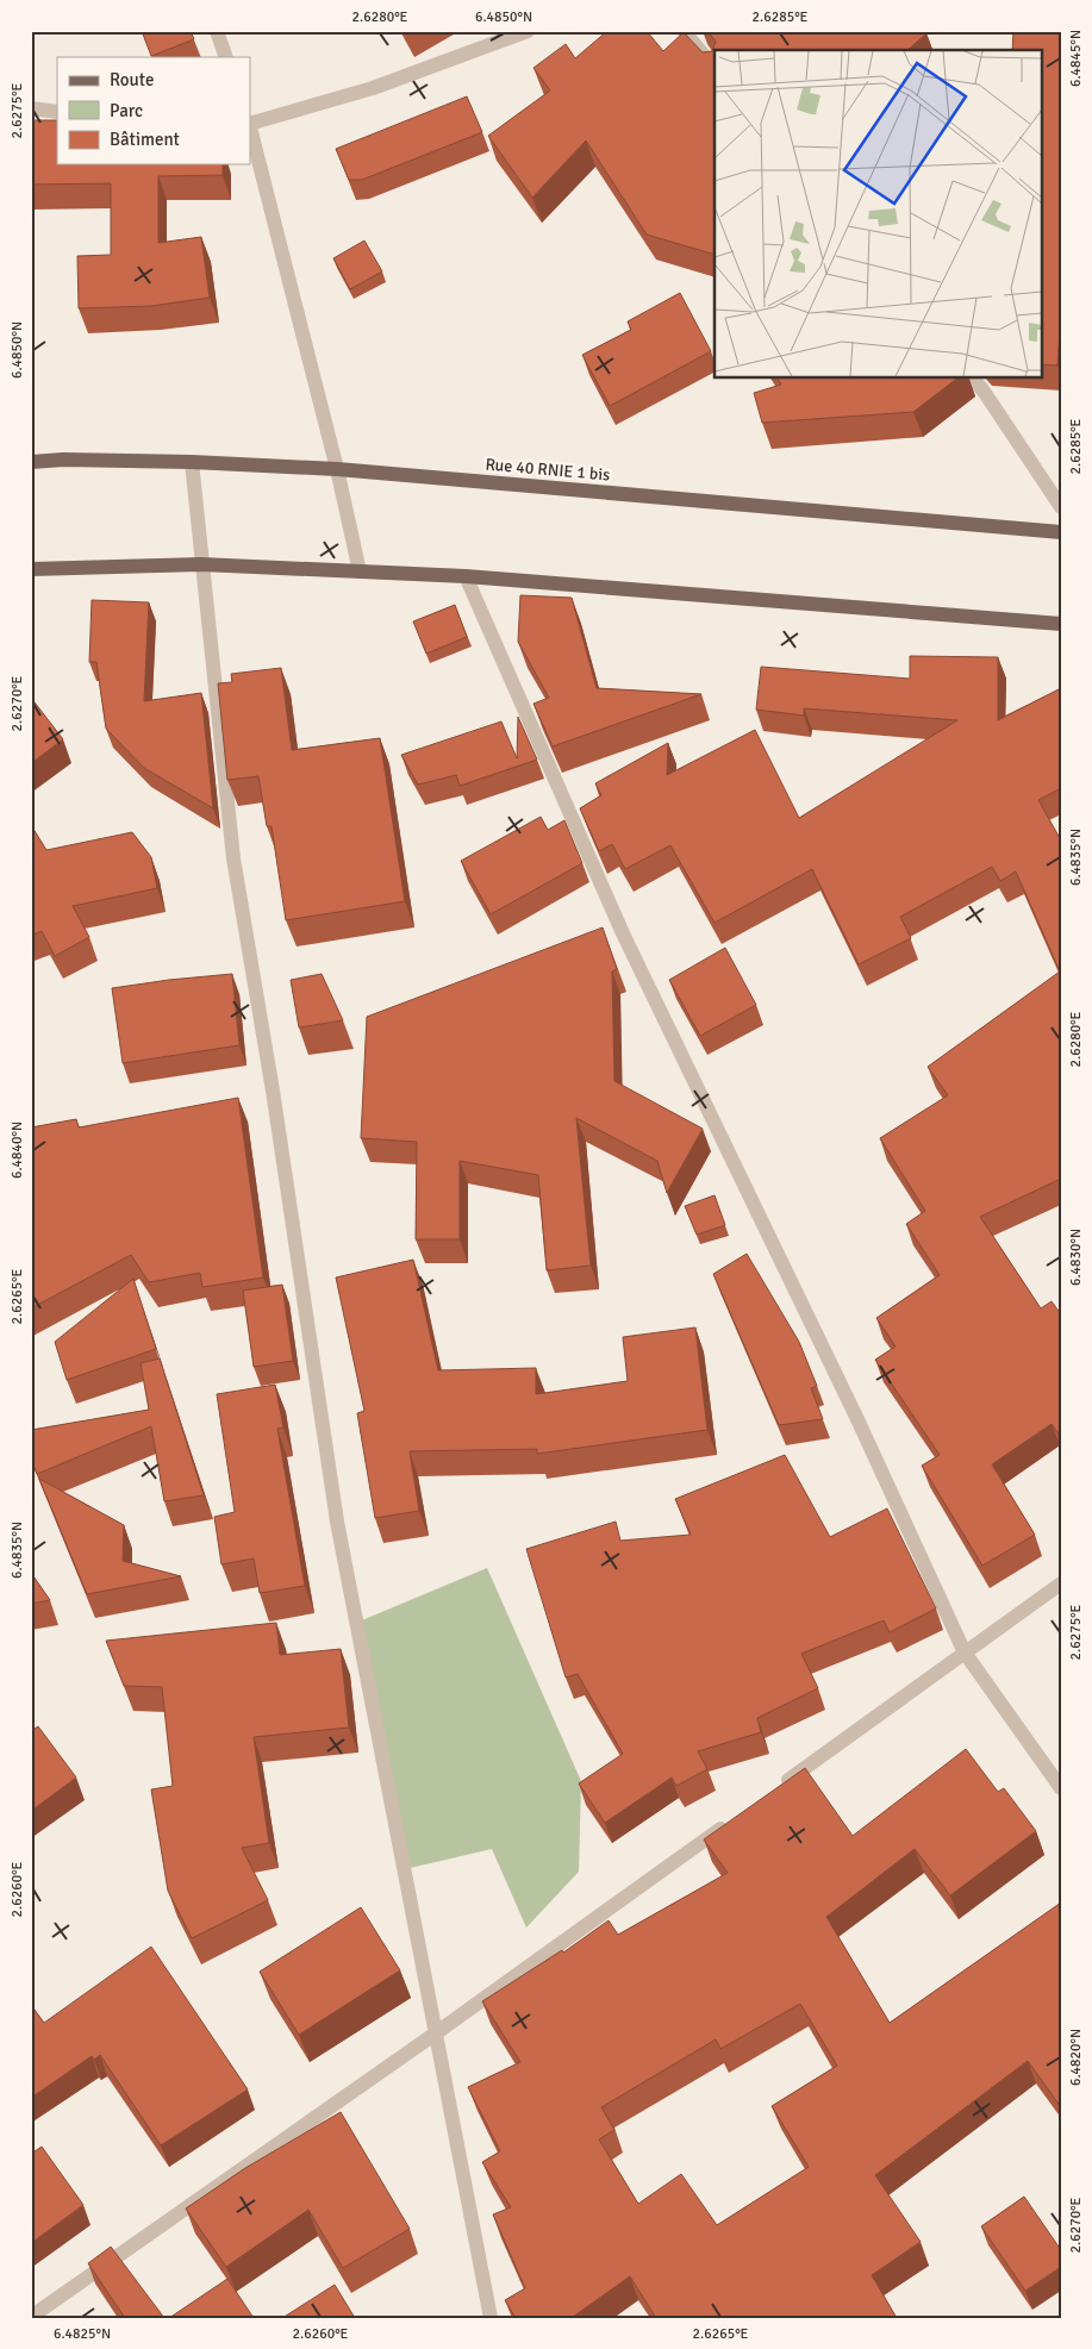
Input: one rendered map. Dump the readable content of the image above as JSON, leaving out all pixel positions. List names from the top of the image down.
{
  "streets": {
    "main road": ["Rue 40 RNIE 1 bis"]
  },
  "legend": ["Route", "Parc", "Bâtiment"],
  "coordinates": [
    "2.6280°E",
    "6.4850°N",
    "2.6285°E",
    "6.4845°N",
    "2.6275°E",
    "2.6270°E",
    "6.4835°N",
    "6.4840°N",
    "6.4830°N",
    "2.6265°E",
    "2.6260°E",
    "6.4820°N",
    "6.4825°N"
  ]
}
